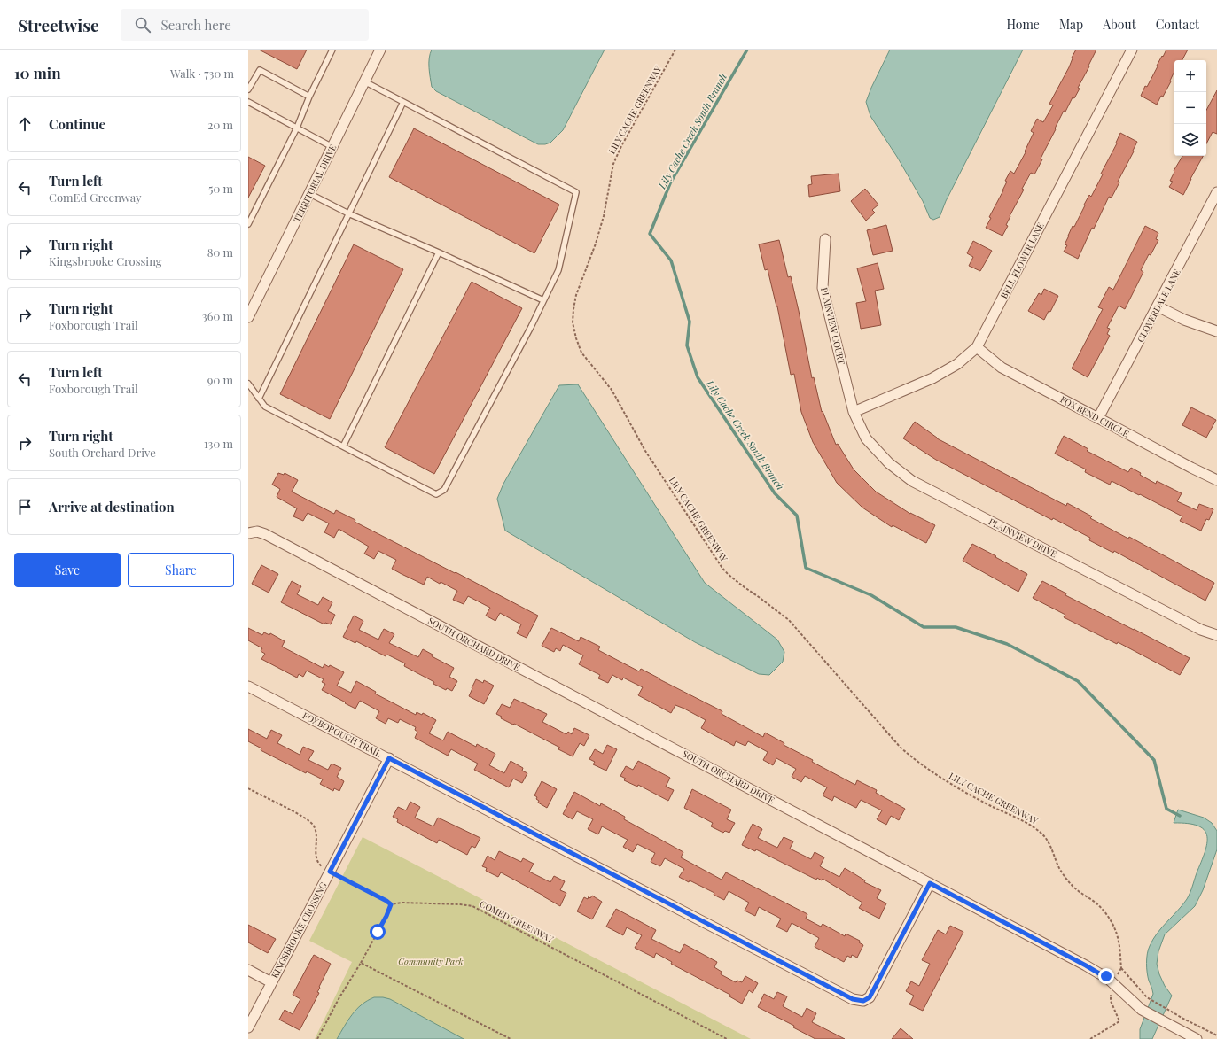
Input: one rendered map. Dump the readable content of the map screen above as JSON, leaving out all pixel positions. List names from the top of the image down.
{
  "streets": {
    "street": [
      "TERRITORIAL DRIVE",
      "BELL FLOWER LANE",
      "CLOVERDALE LANE",
      "PLAINVIEW COURT",
      "FOX BEND CIRCLE",
      "PLAINVIEW DRIVE",
      "SOUTH ORCHARD DRIVE",
      "FOXBOROUGH TRAIL",
      "KINGSBROOKE CROSSING"
    ],
    "path": ["LILY CACHE GREENWAY", "COMED GREENWAY"]
  },
  "crossings": [
    ["BELL FLOWER LANE", "PLAINVIEW COURT"],
    ["BELL FLOWER LANE", "FOX BEND CIRCLE"],
    ["BELL FLOWER LANE", "PLAINVIEW DRIVE"],
    ["CLOVERDALE LANE", "FOX BEND CIRCLE"],
    ["PLAINVIEW COURT", "PLAINVIEW DRIVE"],
    ["SOUTH ORCHARD DRIVE", "FOXBOROUGH TRAIL"],
    ["FOXBOROUGH TRAIL", "KINGSBROOKE CROSSING"]
  ],
  "water": ["Lily Cache Creek South Branch"],
  "parks": ["Community Park"],
  "page": {
    "header": "Streetwise",
    "search": "Search here",
    "nav": [
      "Home",
      "Map",
      "About",
      "Contact"
    ],
    "heading": ["10 min", "Walk · 730 m"],
    "map_buttons": ["+", "−"],
    "list": [
      ["Continue", "20 m"],
      ["Turn left", "ComEd Greenway", "50 m"],
      ["Turn right", "Kingsbrooke Crossing", "80 m"],
      ["Turn right", "Foxborough Trail", "360 m"],
      ["Turn left", "Foxborough Trail", "90 m"],
      ["Turn right", "South Orchard Drive", "130 m"],
      "Arrive at destination"
    ],
    "buttons": ["Save", "Share"]
  }
}
